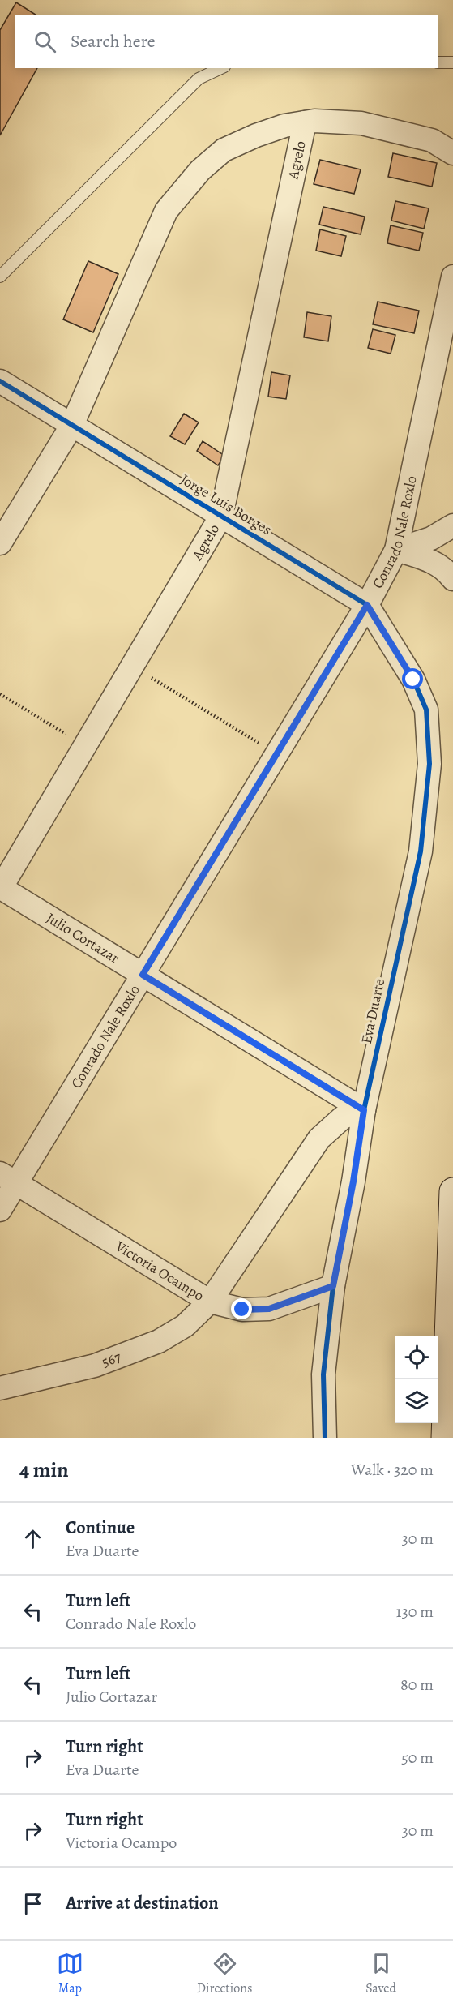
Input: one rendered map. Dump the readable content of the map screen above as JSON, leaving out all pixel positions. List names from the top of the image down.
{
  "streets": {
    "street": [
      "Agrelo",
      "Jorge Luis Borges",
      "Conrado Nale Roxlo",
      "Julio Cortazar",
      "Eva Duarte",
      "Victoria Ocampo",
      "567"
    ]
  },
  "crossings": [
    ["Agrelo", "Jorge Luis Borges"],
    ["Agrelo", "Julio Cortazar"],
    ["Jorge Luis Borges", "Conrado Nale Roxlo"],
    ["Jorge Luis Borges", "Eva Duarte"],
    ["Conrado Nale Roxlo", "Julio Cortazar"],
    ["Conrado Nale Roxlo", "Eva Duarte"],
    ["Conrado Nale Roxlo", "Victoria Ocampo"],
    ["Julio Cortazar", "Eva Duarte"],
    ["Eva Duarte", "Victoria Ocampo"],
    ["Victoria Ocampo", "567"]
  ],
  "page": {
    "search": "Search here",
    "heading": ["4 min", "Walk · 320 m"],
    "list": [
      ["Continue", "Eva Duarte", "30 m"],
      ["Turn left", "Conrado Nale Roxlo", "130 m"],
      ["Turn left", "Julio Cortazar", "80 m"],
      ["Turn right", "Eva Duarte", "50 m"],
      ["Turn right", "Victoria Ocampo", "30 m"],
      "Arrive at destination"
    ],
    "nav": ["Map", "Directions", "Saved"]
  }
}
